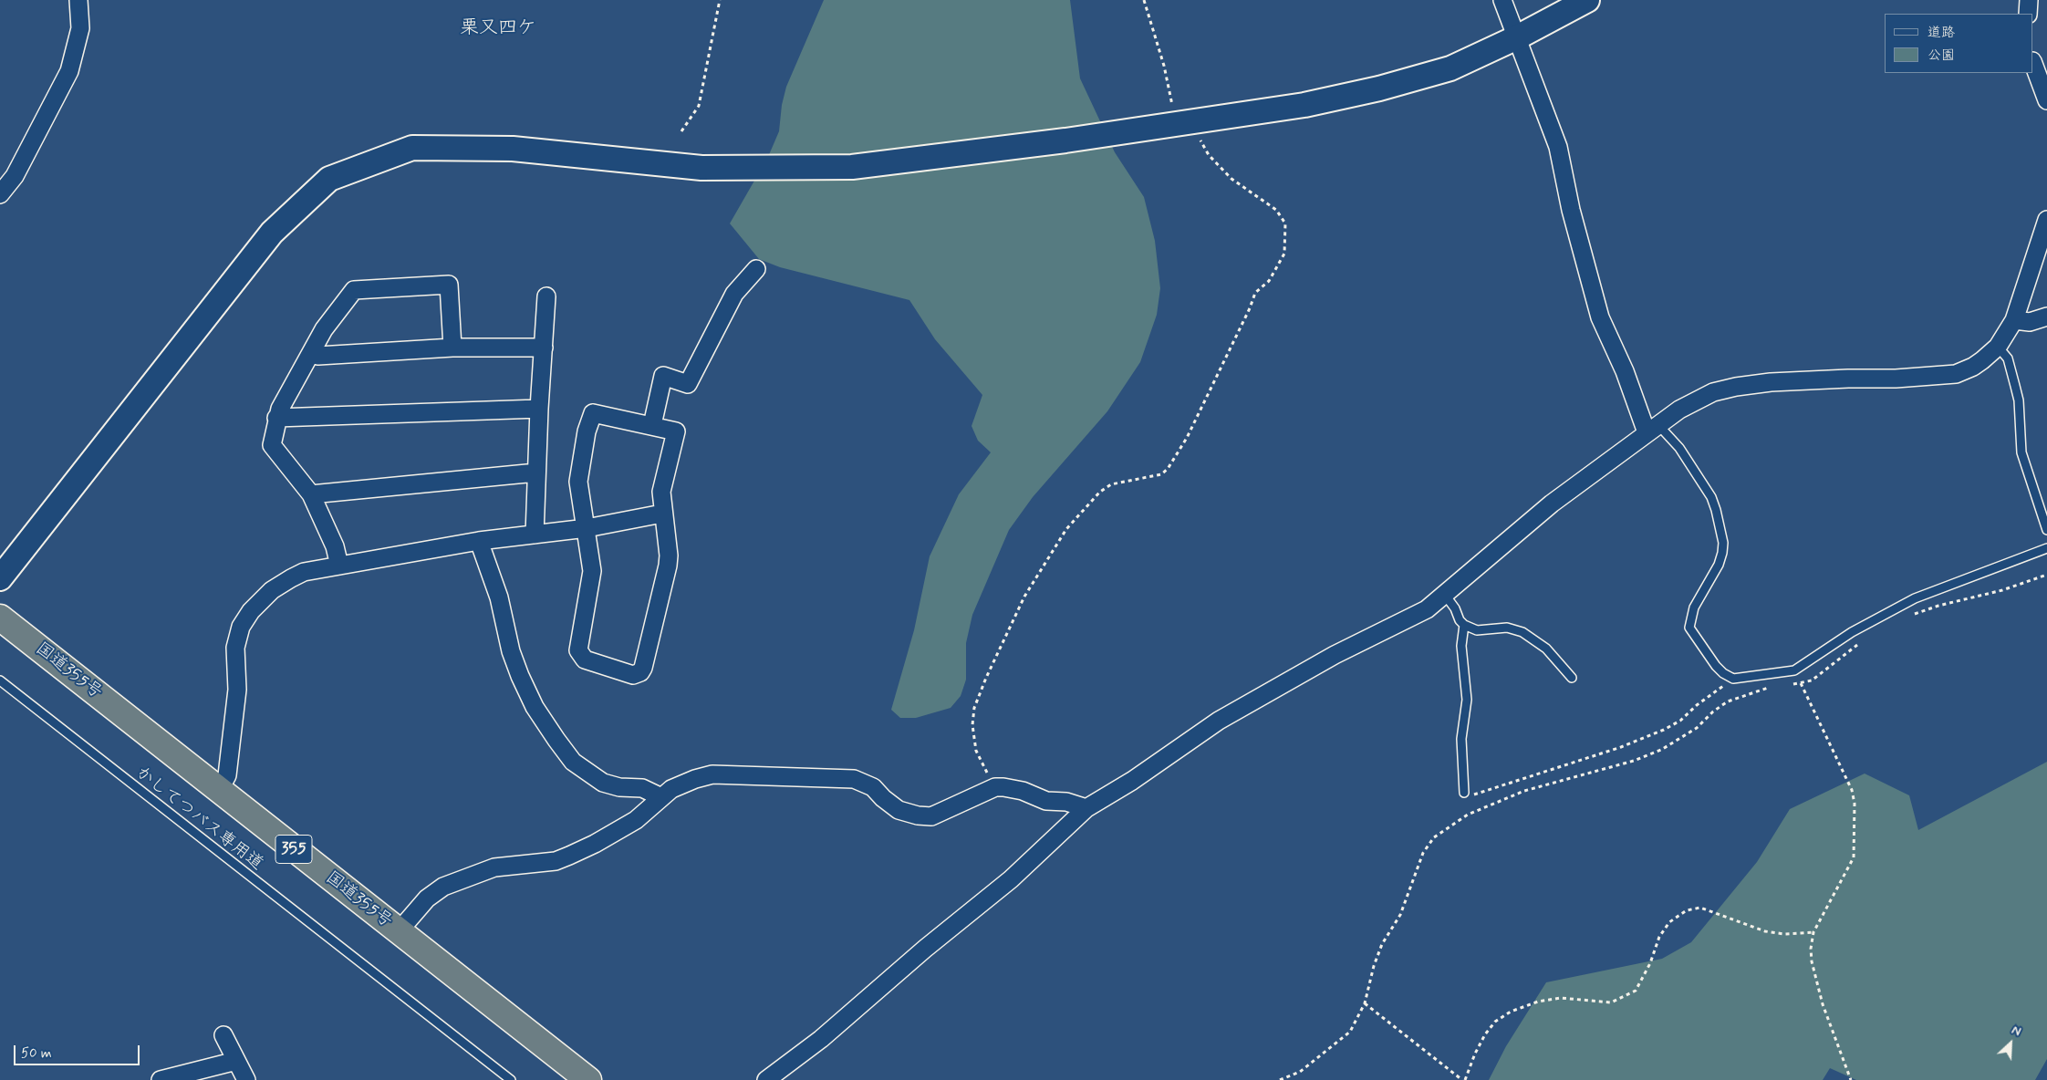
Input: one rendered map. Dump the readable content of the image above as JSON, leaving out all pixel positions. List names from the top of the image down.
{
  "streets": {
    "highway": ["国道355号", "355"],
    "lane": ["かしてつバス専用道"]
  },
  "districts": ["栗又四ケ"],
  "legend": ["道路", "公園"],
  "scale_bar": "50 m",
  "north": "top right"
}
